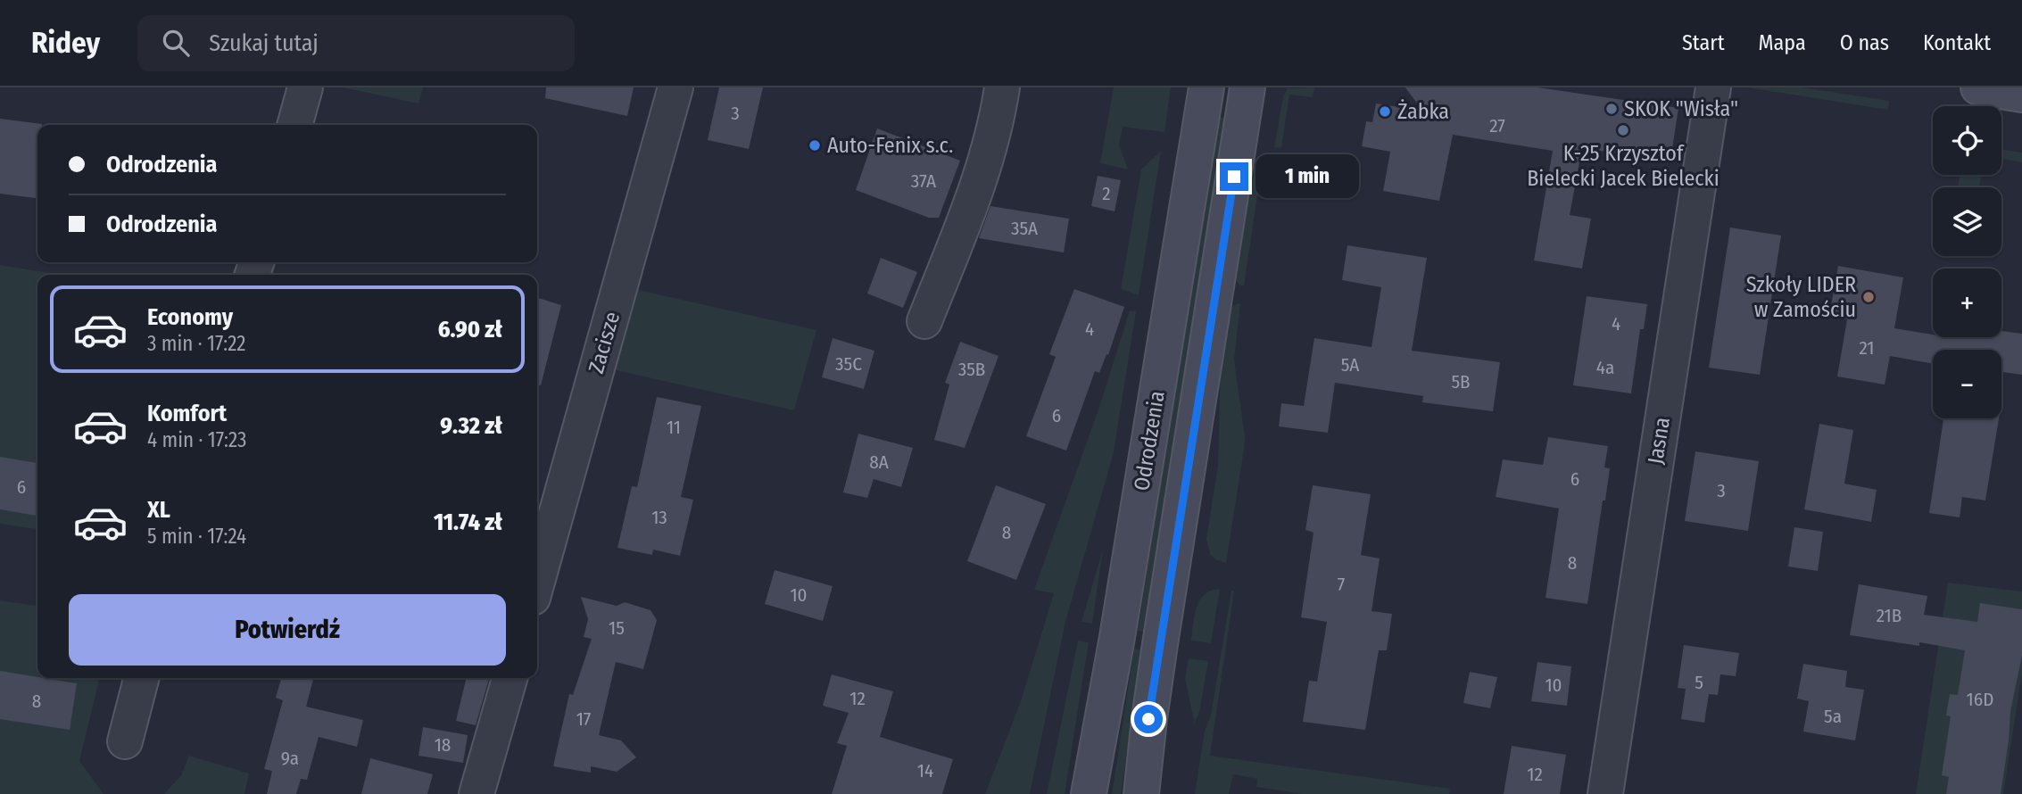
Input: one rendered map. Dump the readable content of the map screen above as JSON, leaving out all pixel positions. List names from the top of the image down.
{
  "streets": {
    "main road": ["Odrodzenia"],
    "street": ["Zacisze", "Jasna"]
  },
  "places": [
    "SKOK \"Wisła\"",
    "Żabka",
    "K-25 Krzysztof Bielecki Jacek Bielecki",
    "Auto-Fenix s.c.",
    "Szkoły LIDER w Zamościu"
  ],
  "house_numbers": [
    "3",
    "27",
    "37A",
    "2",
    "35A",
    "4",
    "4",
    "21",
    "35C",
    "5A",
    "4a",
    "35B",
    "5B",
    "6",
    "11",
    "8A",
    "6",
    "6",
    "3",
    "13",
    "8",
    "8",
    "7",
    "10",
    "21B",
    "15",
    "5",
    "10",
    "12",
    "16D",
    "8",
    "5a",
    "17",
    "18",
    "9a",
    "14",
    "12"
  ],
  "page": {
    "header": "Ridey",
    "search": "Szukaj tutaj",
    "nav": [
      "Start",
      "Mapa",
      "O nas",
      "Kontakt"
    ],
    "map_buttons": ["+", "−"],
    "banner": ["Odrodzenia", "Odrodzenia"],
    "bubble": "1 min",
    "list": [
      {
        "name": "Economy",
        "note": "3 min · 17:22",
        "value": "6.90 zł"
      },
      {
        "name": "Komfort",
        "note": "4 min · 17:23",
        "value": "9.32 zł"
      },
      {
        "name": "XL",
        "note": "5 min · 17:24",
        "value": "11.74 zł"
      }
    ],
    "buttons": "Potwierdź"
  }
}
